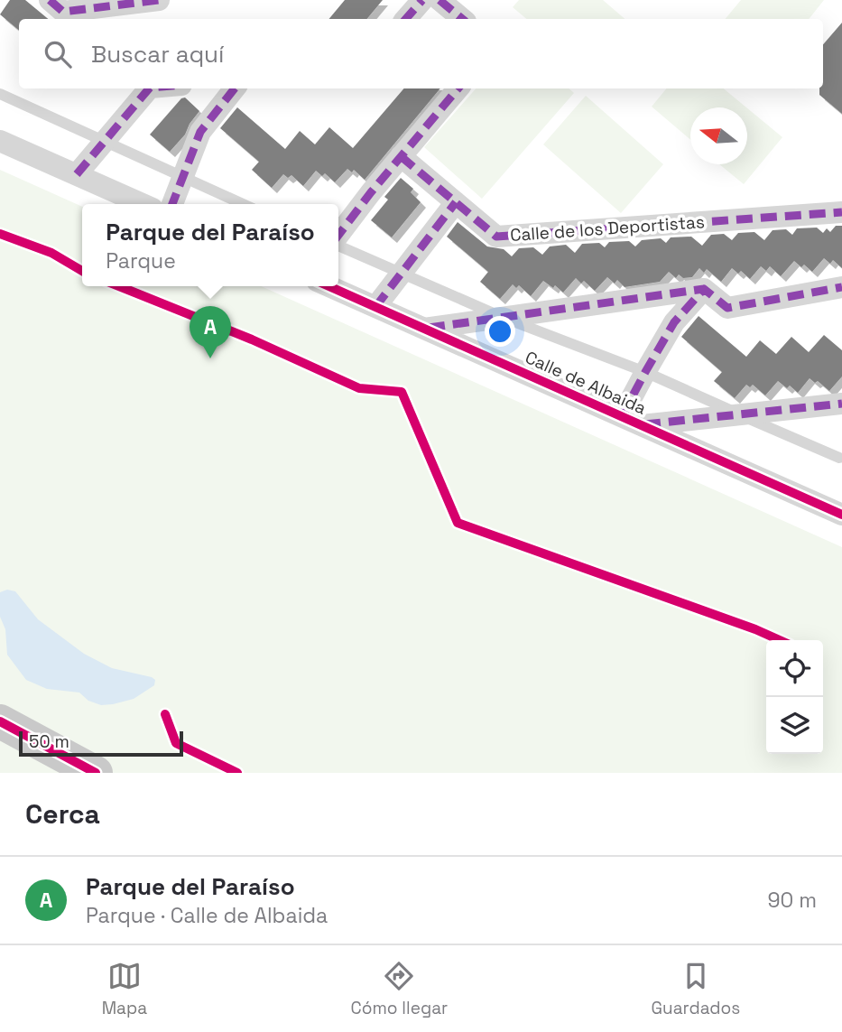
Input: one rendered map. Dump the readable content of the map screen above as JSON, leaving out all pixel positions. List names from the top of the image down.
{
  "streets": {
    "street": ["Calle de los Deportistas", "Calle de Albaida"]
  },
  "scale_bar": "50 m",
  "north": "left",
  "page": {
    "search": "Buscar aquí",
    "popup": ["Parque del Paraíso", "Parque"],
    "pins": "A",
    "scale": "50 m",
    "heading": "Cerca",
    "list": [
      {
        "mark": "A",
        "name": "Parque del Paraíso",
        "note": "Parque · Calle de Albaida",
        "value": "90 m"
      }
    ],
    "nav": ["Mapa", "Cómo llegar", "Guardados"]
  }
}
